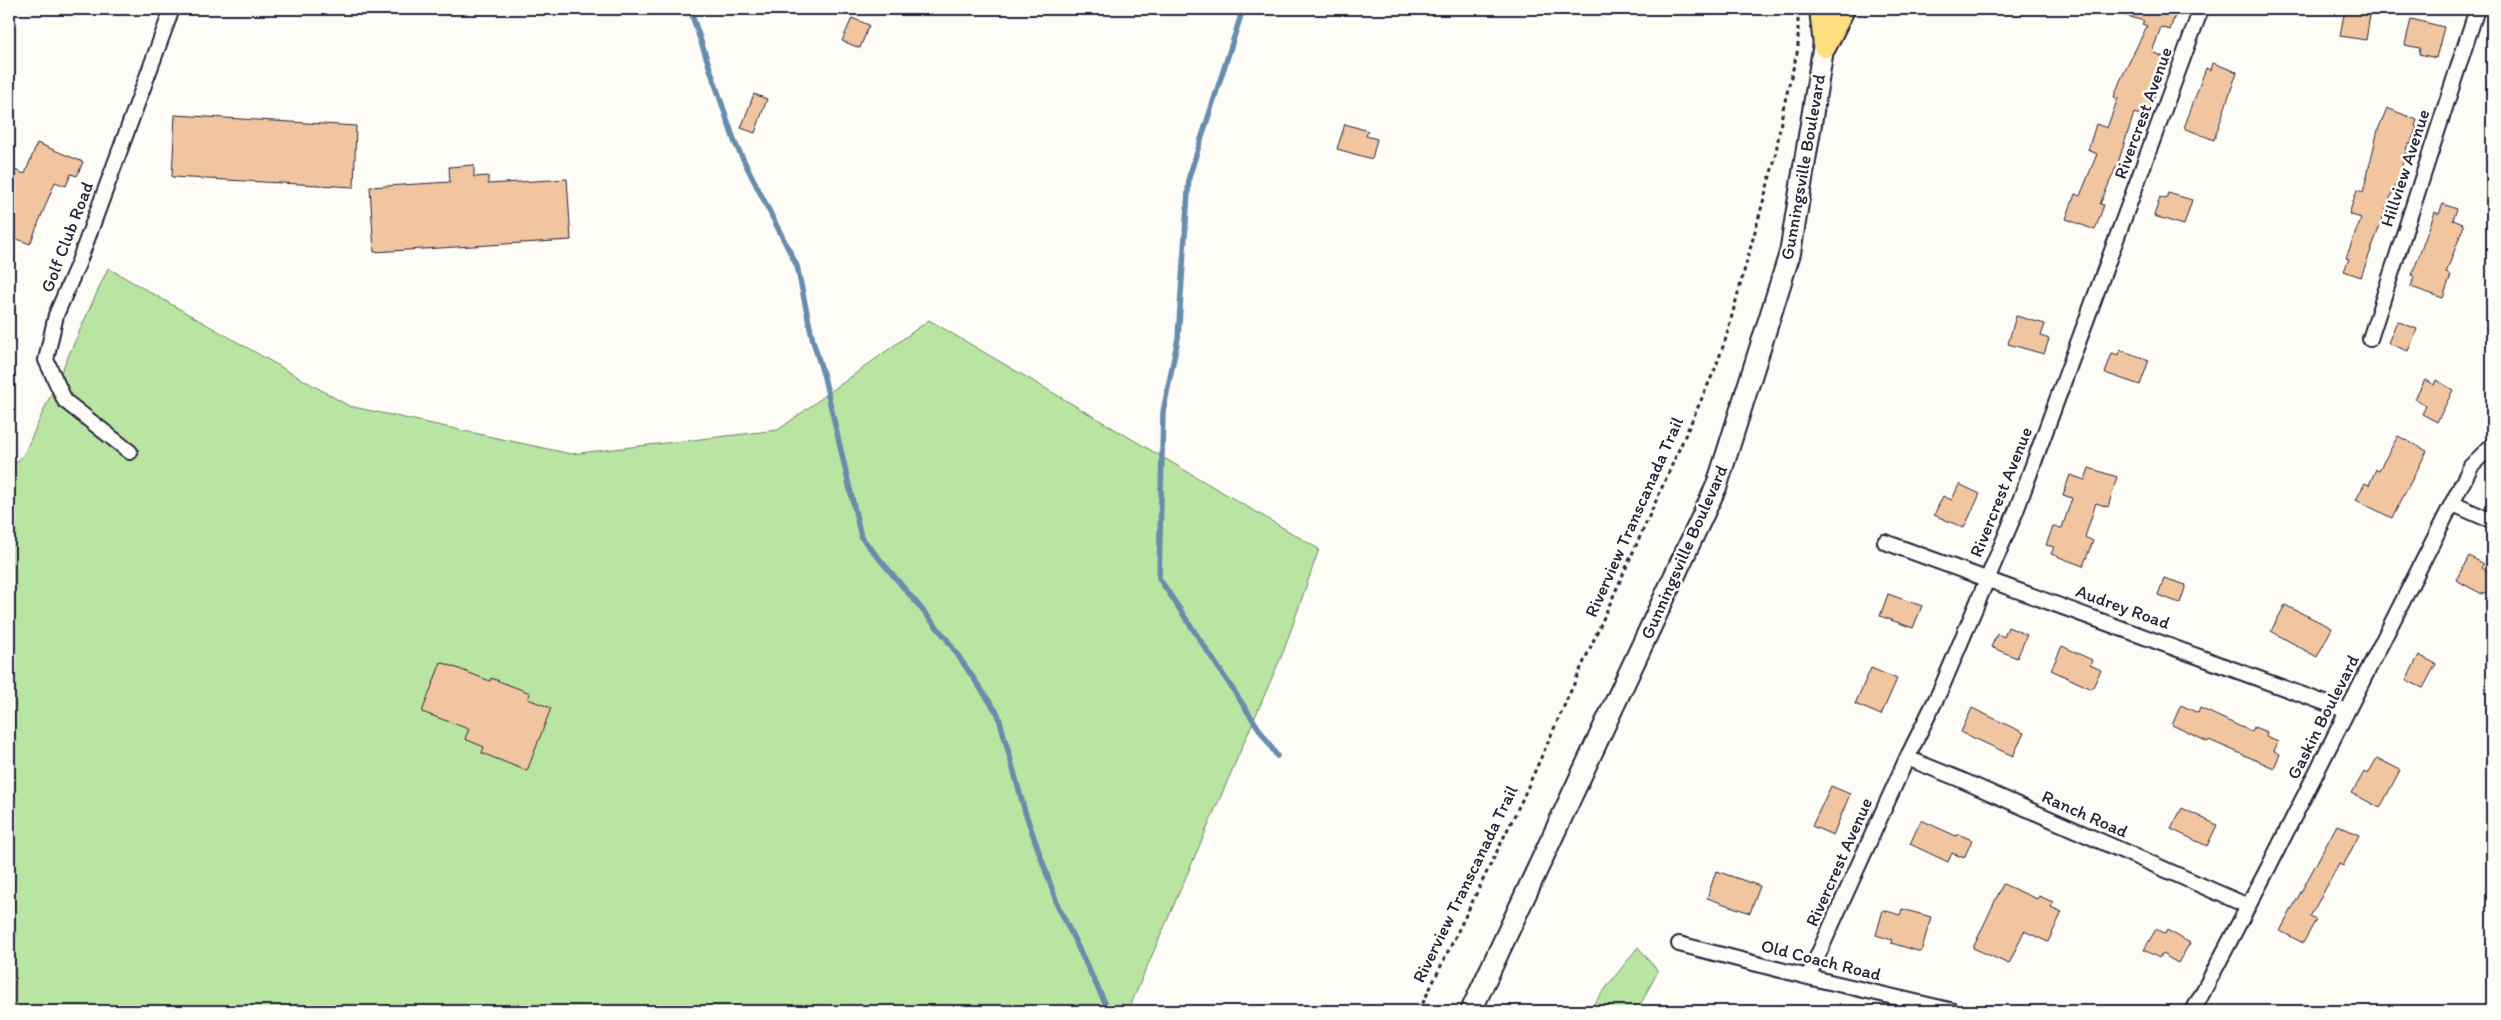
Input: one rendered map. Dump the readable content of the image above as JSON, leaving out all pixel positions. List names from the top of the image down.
{
  "streets": {
    "main road": ["Gunningsville Boulevard"],
    "street": [
      "Rivercrest Avenue",
      "Hillview Avenue",
      "Golf Club Road",
      "Audrey Road",
      "Gaskin Boulevard",
      "Ranch Road",
      "Old Coach Road"
    ],
    "path": ["Riverview Transcanada Trail"]
  },
  "crossings": [
    ["Rivercrest Avenue", "Audrey Road"],
    ["Rivercrest Avenue", "Ranch Road"],
    ["Rivercrest Avenue", "Old Coach Road"],
    ["Audrey Road", "Gaskin Boulevard"],
    ["Gaskin Boulevard", "Ranch Road"]
  ]
}
